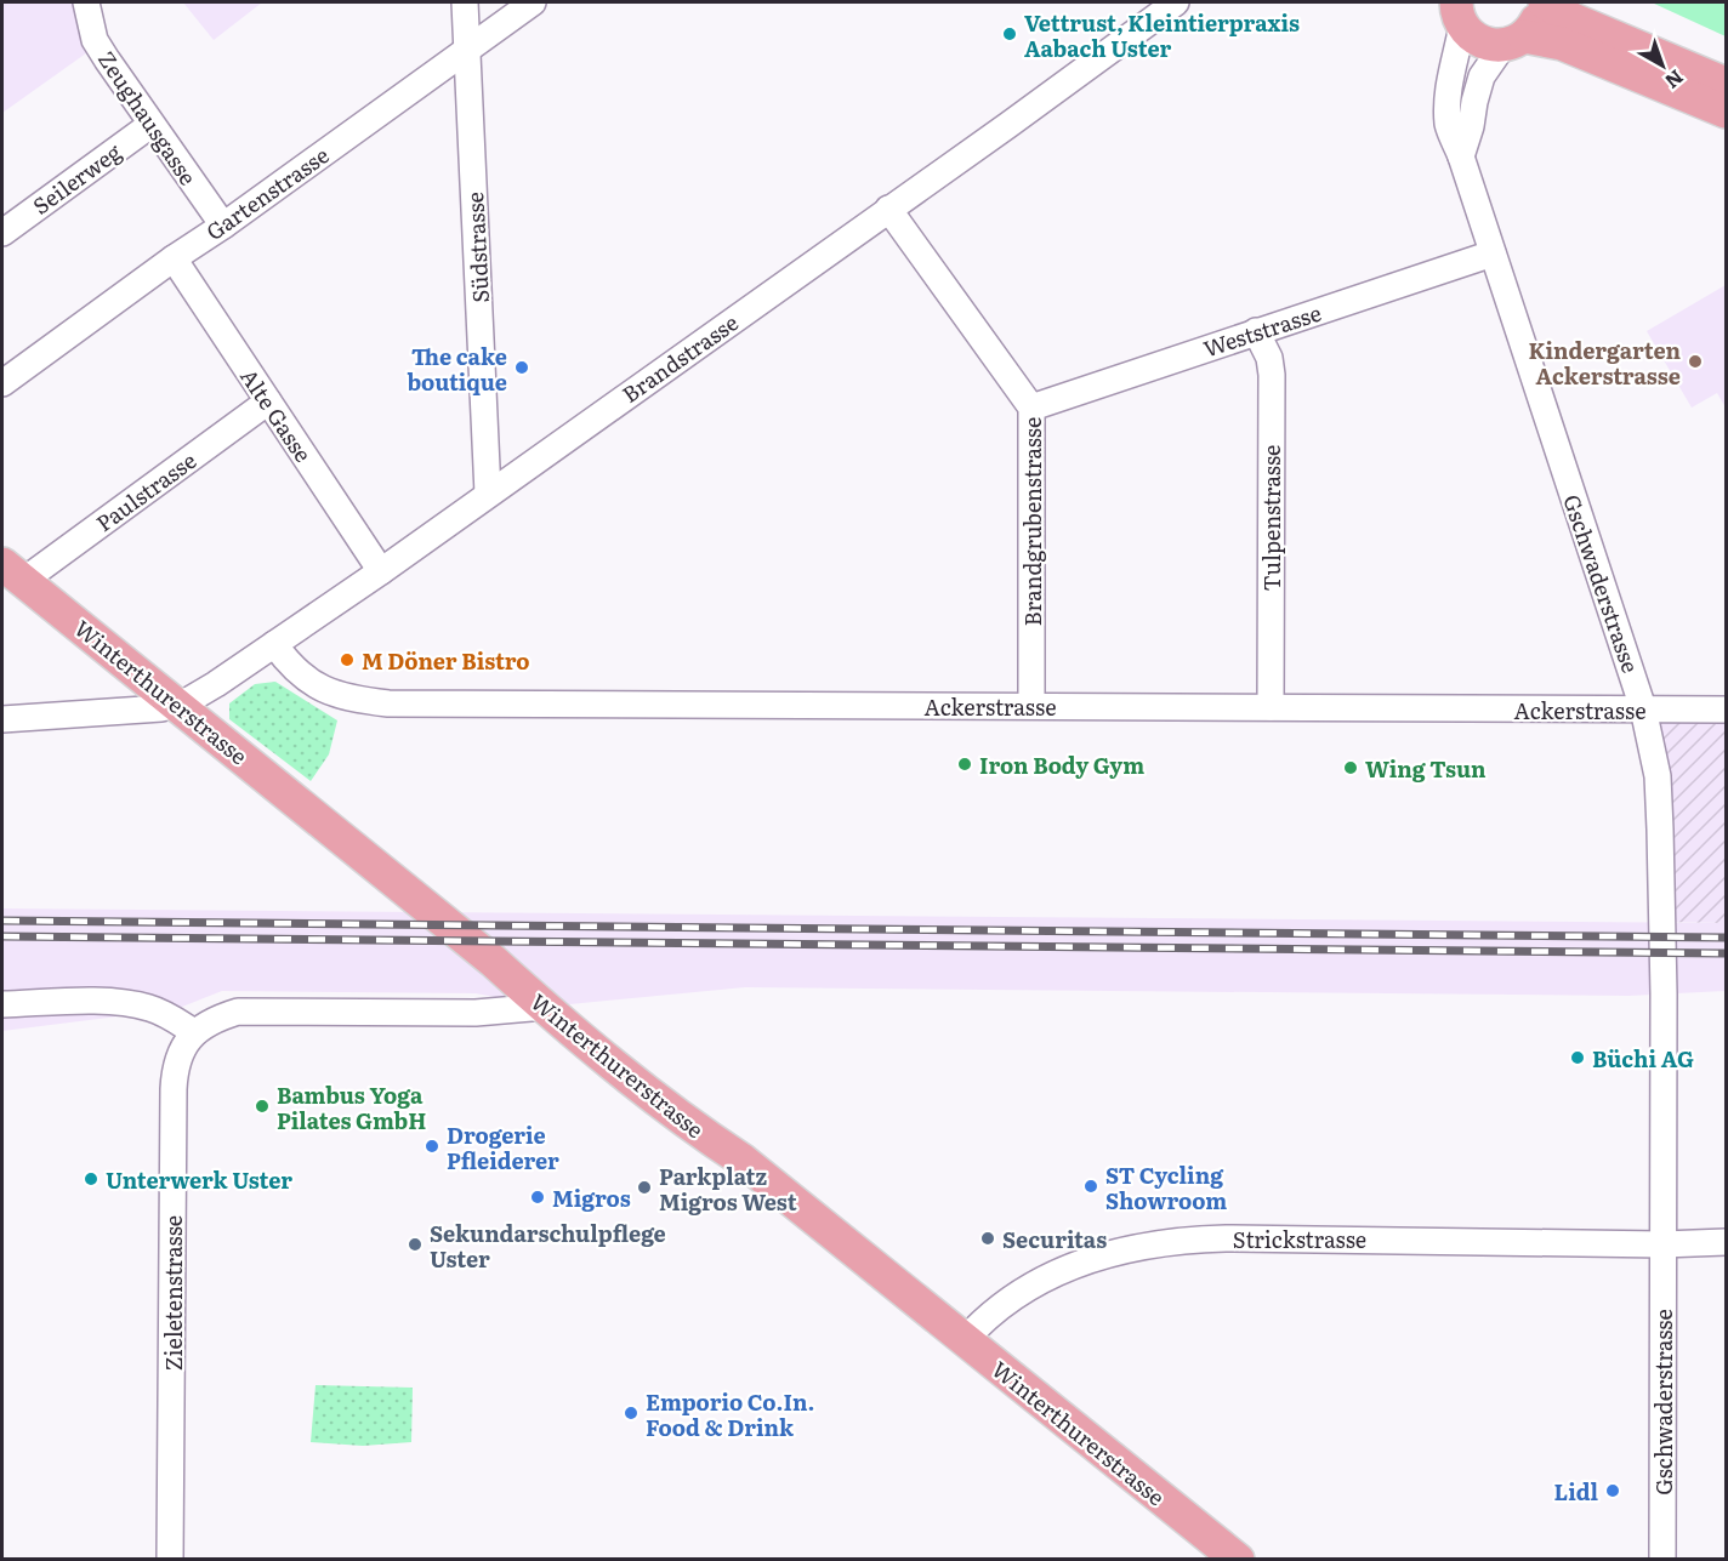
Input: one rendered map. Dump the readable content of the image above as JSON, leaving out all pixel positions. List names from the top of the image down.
{
  "streets": {
    "main road": ["Winterthurerstrasse"],
    "street": [
      "Zeughausgasse",
      "Seilerweg",
      "Gartenstrasse",
      "Südstrasse",
      "Weststrasse",
      "Brandstrasse",
      "Alte Gasse",
      "Paulstrasse",
      "Tulpenstrasse",
      "Brandgrubenstrasse",
      "Gschwaderstrasse",
      "Ackerstrasse",
      "Strickstrasse",
      "Zieletenstrasse"
    ]
  },
  "crossings": [
    ["Zeughausgasse", "Seilerweg"],
    ["Zeughausgasse", "Gartenstrasse"],
    ["Gartenstrasse", "Südstrasse"],
    ["Gartenstrasse", "Alte Gasse"],
    ["Südstrasse", "Brandstrasse"],
    ["Weststrasse", "Tulpenstrasse"],
    ["Weststrasse", "Brandgrubenstrasse"],
    ["Weststrasse", "Gschwaderstrasse"],
    ["Brandstrasse", "Alte Gasse"],
    ["Brandstrasse", "Brandgrubenstrasse"],
    ["Brandstrasse", "Winterthurerstrasse"],
    ["Brandstrasse", "Ackerstrasse"],
    ["Alte Gasse", "Paulstrasse"],
    ["Paulstrasse", "Winterthurerstrasse"],
    ["Tulpenstrasse", "Ackerstrasse"],
    ["Brandgrubenstrasse", "Ackerstrasse"],
    ["Gschwaderstrasse", "Ackerstrasse"],
    ["Gschwaderstrasse", "Strickstrasse"],
    ["Winterthurerstrasse", "Strickstrasse"]
  ],
  "places": [
    "Vettrust, Kleintierpraxis Aabach Uster",
    "Kindergarten Ackerstrasse",
    "The cake boutique",
    "M Döner Bistro",
    "Iron Body Gym",
    "Wing Tsun",
    "Büchi AG",
    "Bambus Yoga Pilates GmbH",
    "Drogerie Pfleiderer",
    "Unterwerk Uster",
    "ST Cycling Showroom",
    "Parkplatz Migros West",
    "Migros",
    "Securitas",
    "Sekundarschulpflege Uster",
    "Emporio Co.In. Food & Drink",
    "Lidl"
  ],
  "north": "bottom right"
}
